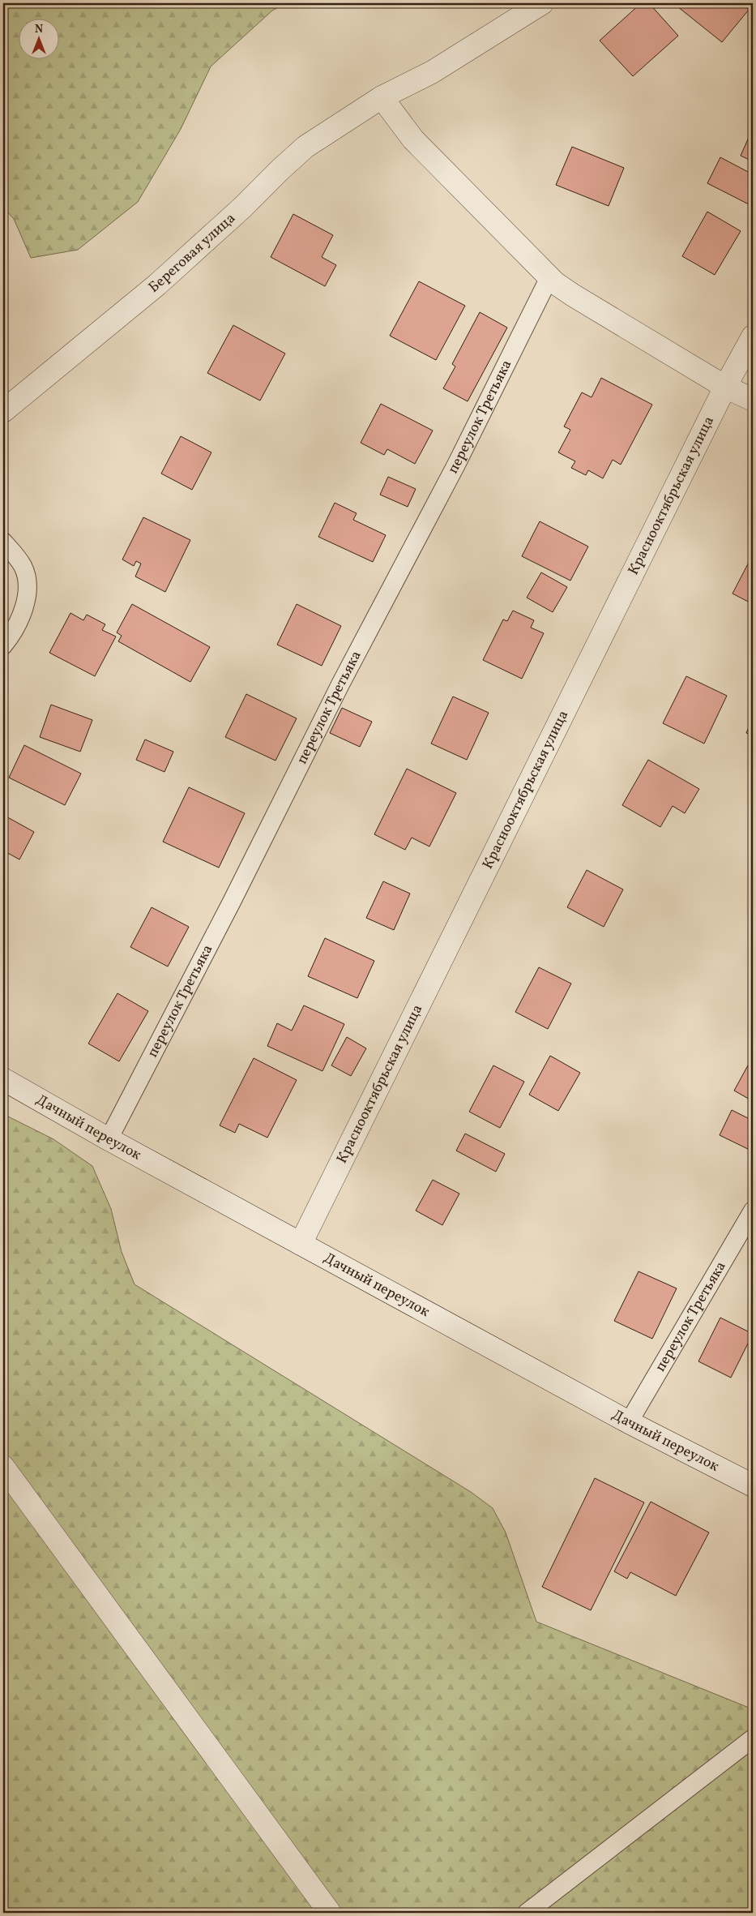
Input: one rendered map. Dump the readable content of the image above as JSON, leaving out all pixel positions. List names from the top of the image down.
{
  "streets": {
    "street": ["Береговая улица", "Краснооктябрьская улица", "Дачный переулок"],
    "lane": ["переулок Третьяка"]
  },
  "crossings": [
    ["переулок Третьяка", "Дачный переулок"],
    ["Краснооктябрьская улица", "Дачный переулок"]
  ],
  "north": "top"
}
